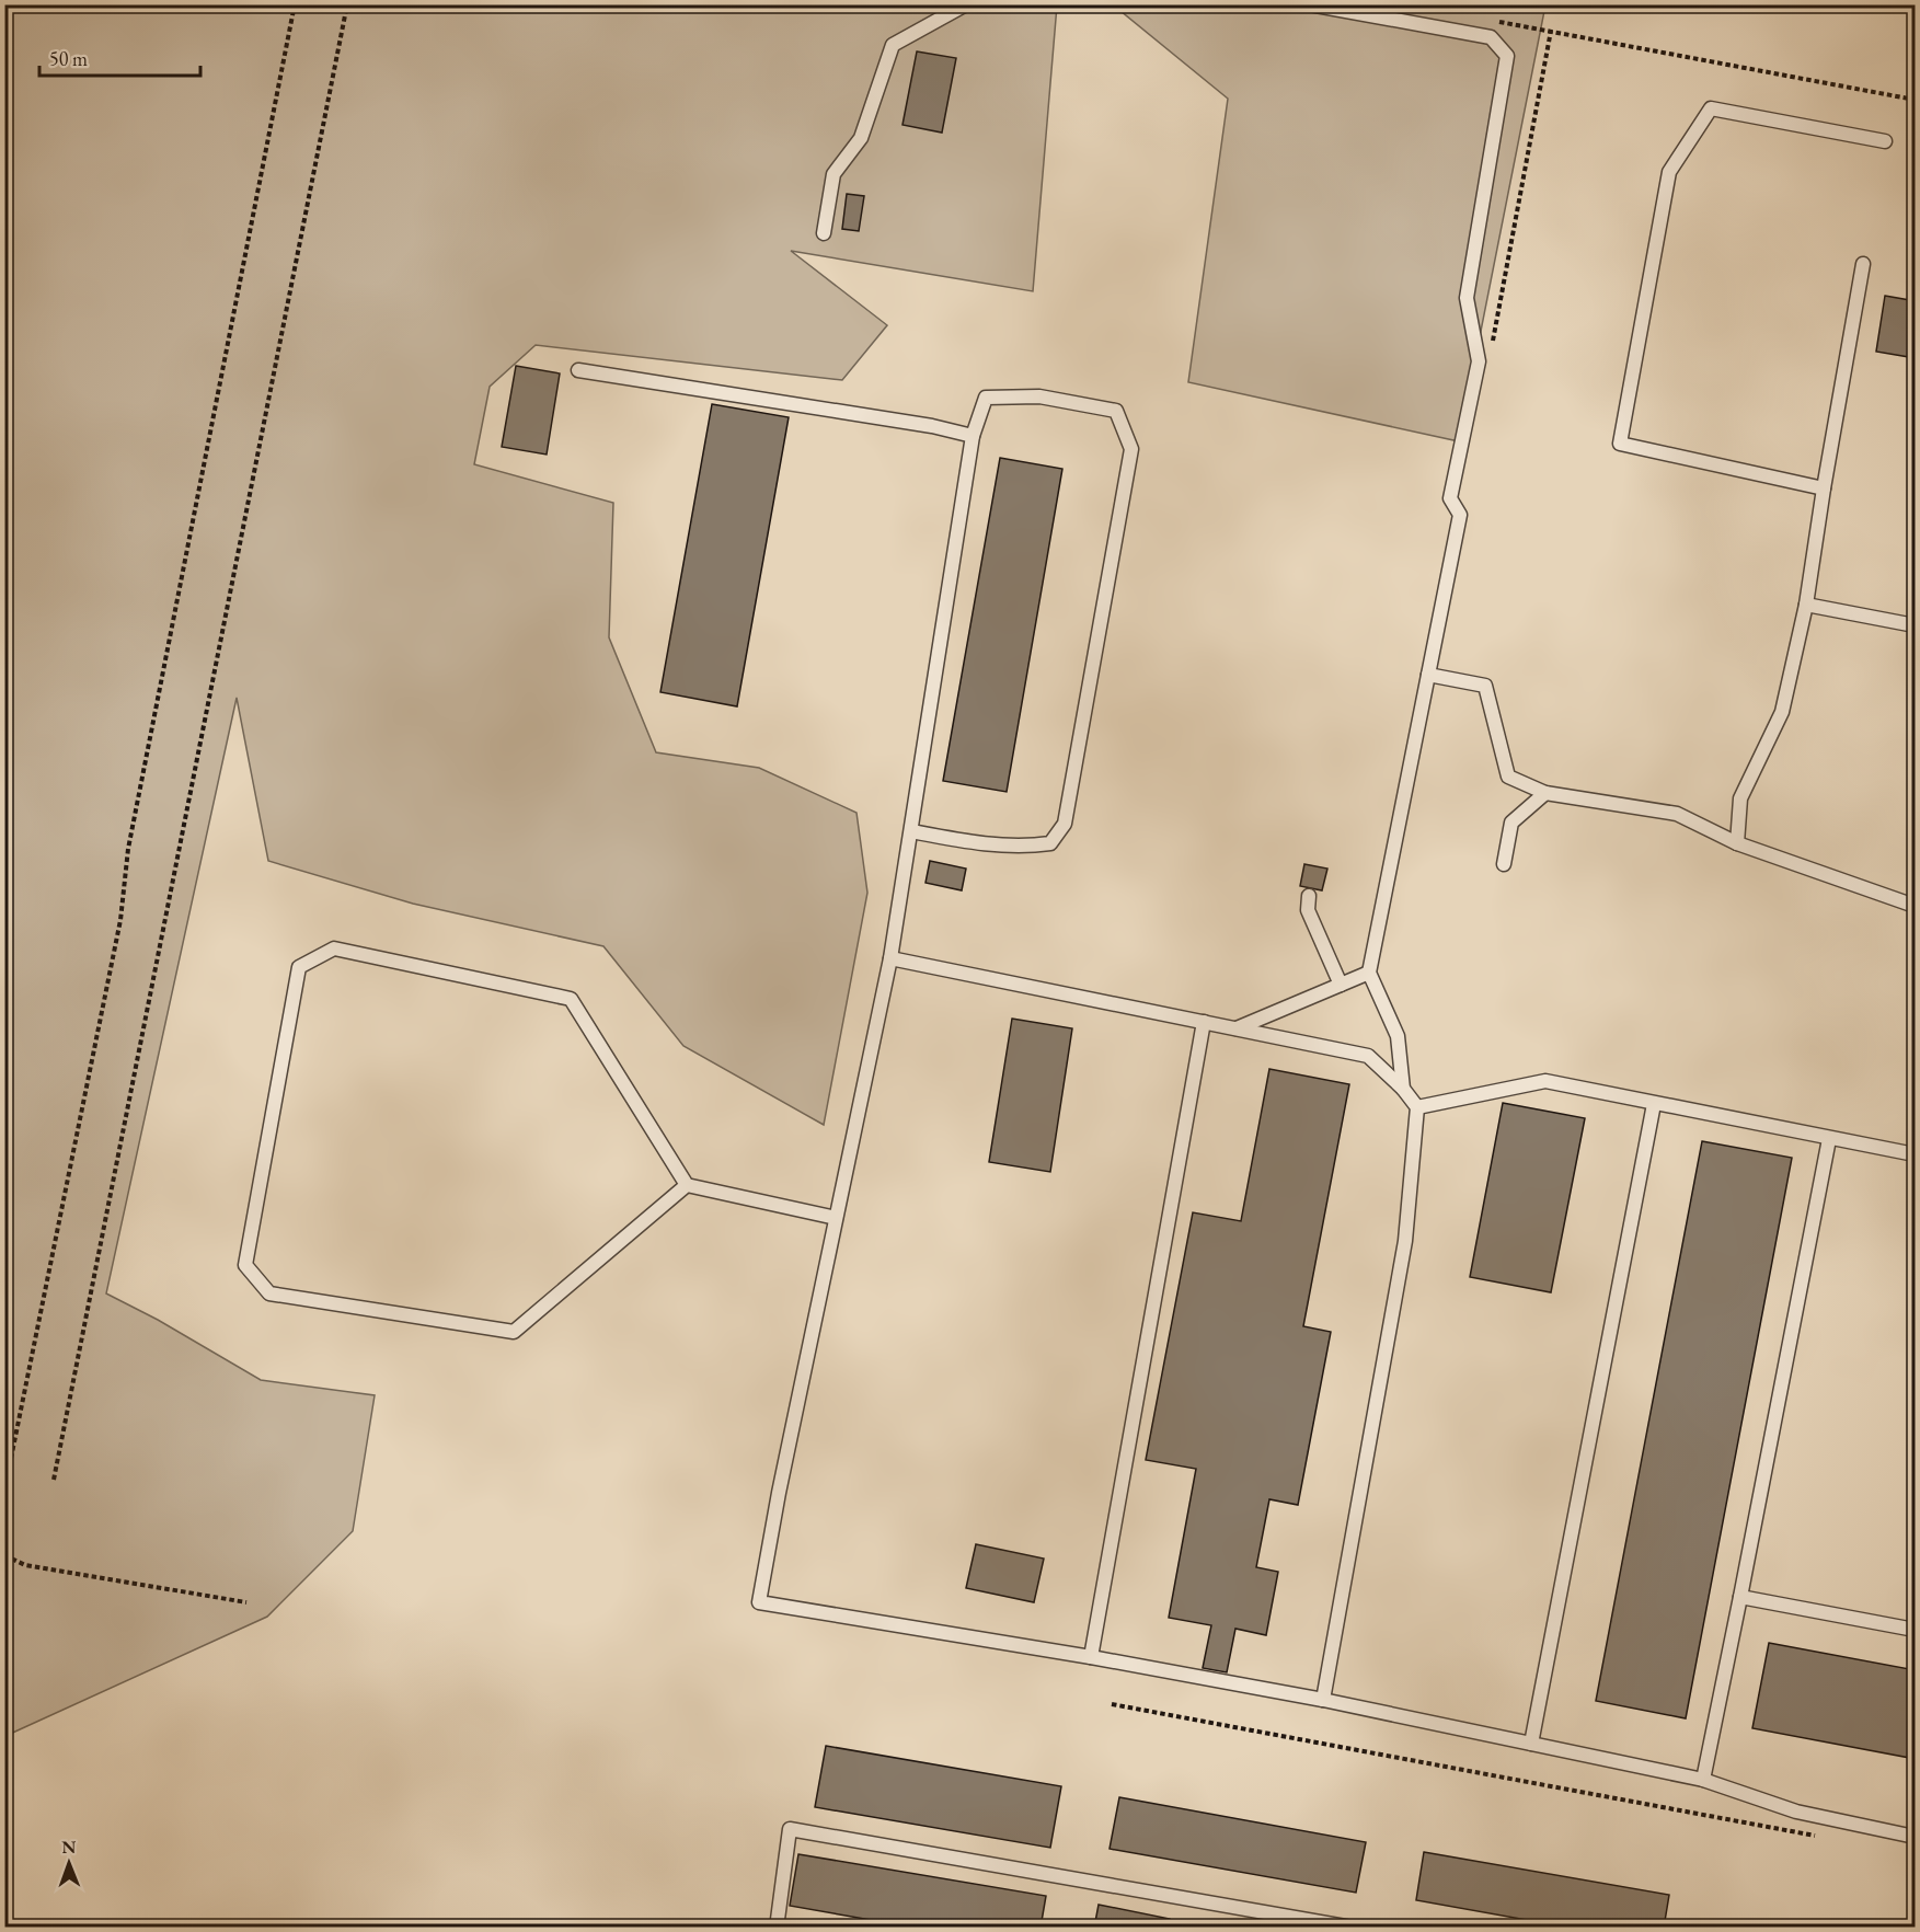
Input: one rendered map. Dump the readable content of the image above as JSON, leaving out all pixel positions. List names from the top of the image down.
{
  "scale_bar": "50 m",
  "north": "top"
}
